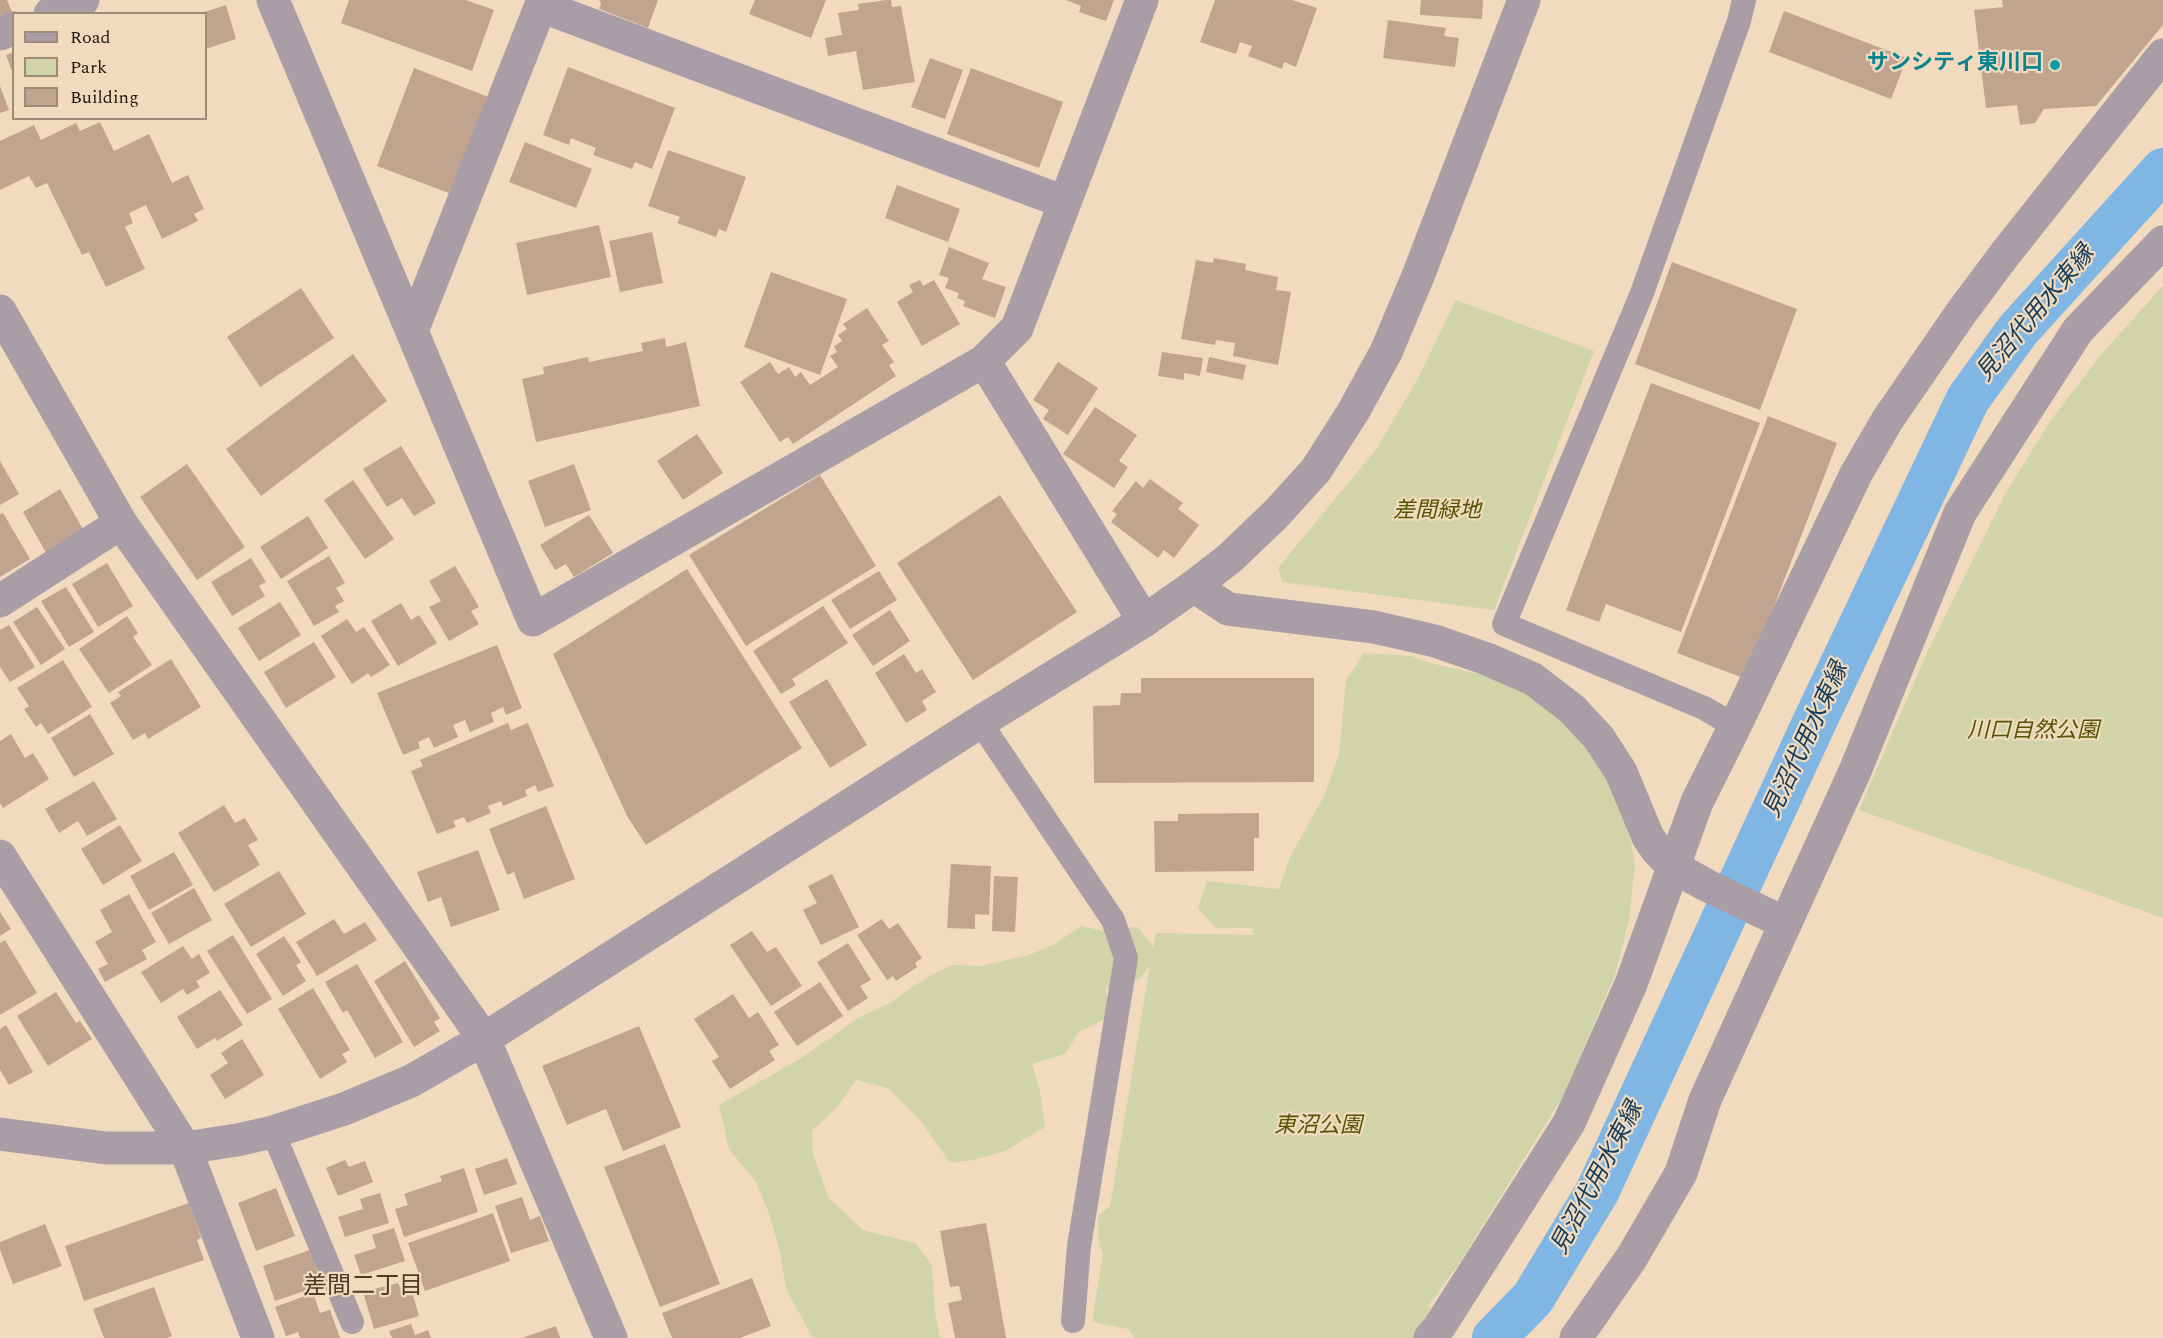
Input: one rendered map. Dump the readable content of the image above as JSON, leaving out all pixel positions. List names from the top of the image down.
{
  "districts": ["差間二丁目"],
  "water": ["見沼代用水東縁"],
  "parks": ["差間緑地", "川口自然公園", "東沼公園"],
  "places": ["サンシティ東川口"],
  "legend": ["Road", "Park", "Building"]
}
